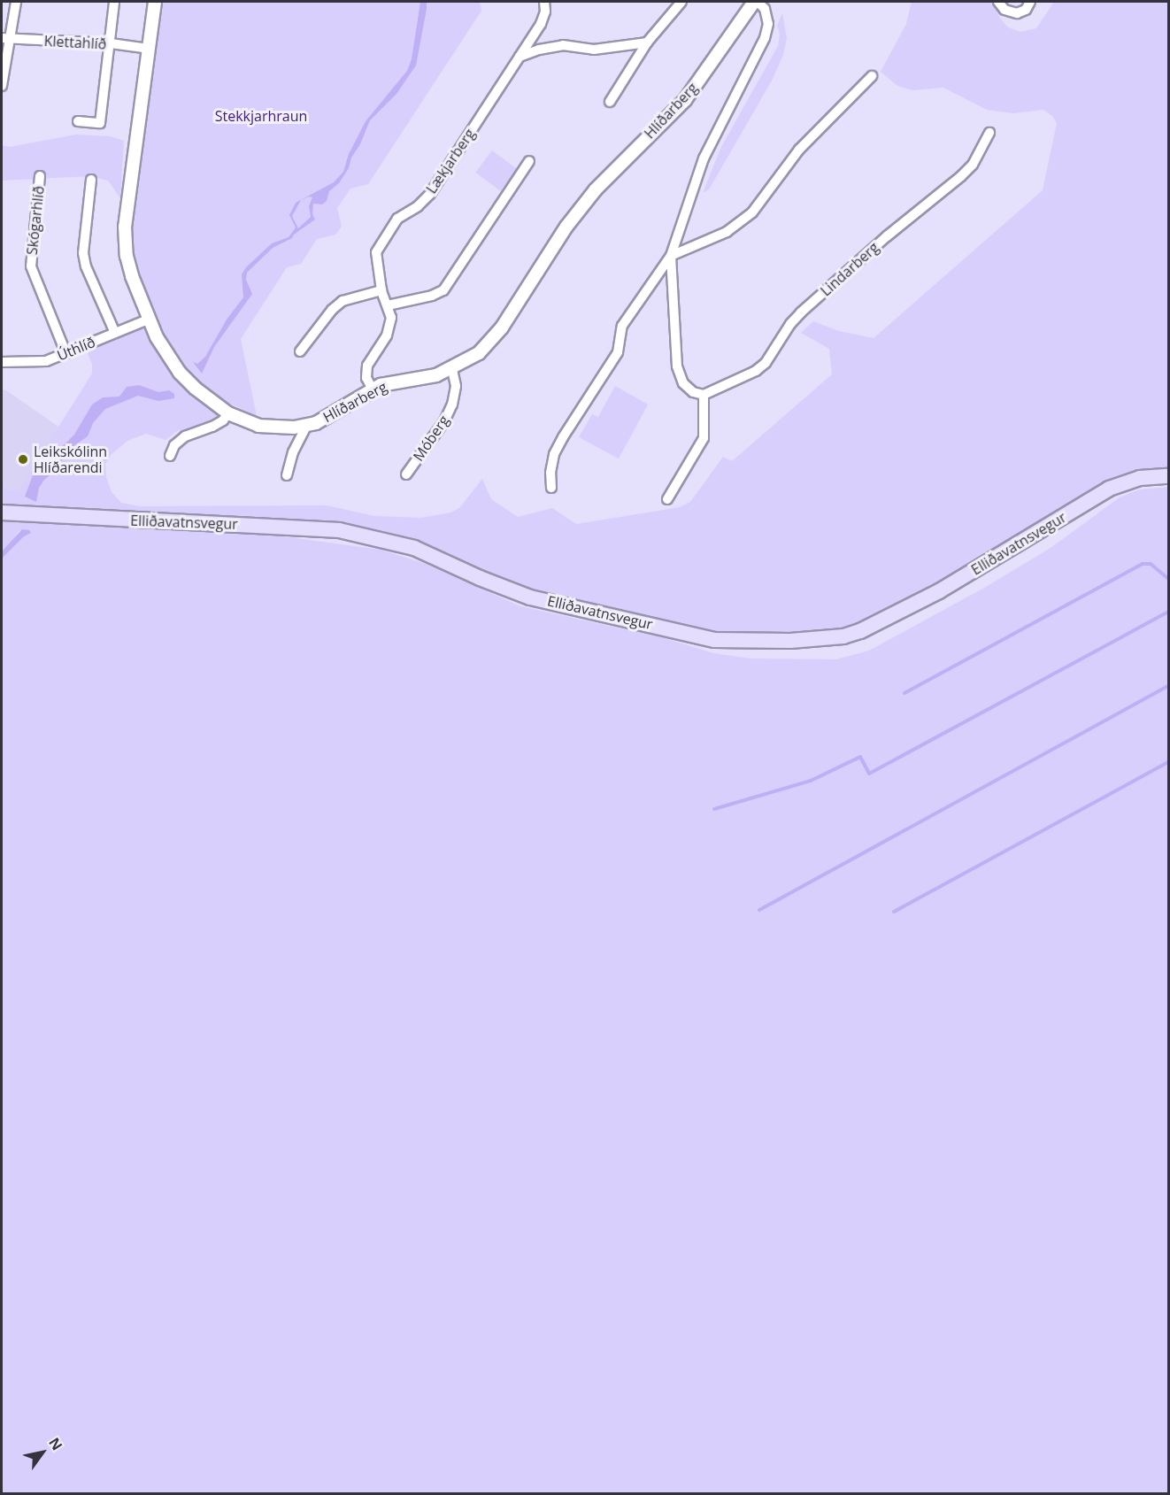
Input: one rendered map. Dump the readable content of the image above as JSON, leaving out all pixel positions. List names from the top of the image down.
{
  "streets": {
    "main road": ["Elliðavatnsvegur"],
    "street": [
      "Klettahlíð",
      "Hlíðarberg",
      "Lækjarberg",
      "Skógarhlíð",
      "Lindarberg",
      "Úthlíð",
      "Móberg"
    ]
  },
  "crossings": [
    ["Klettahlíð", "Hlíðarberg"],
    ["Hlíðarberg", "Lækjarberg"],
    ["Hlíðarberg", "Úthlíð"],
    ["Hlíðarberg", "Móberg"],
    ["Skógarhlíð", "Úthlíð"]
  ],
  "parks": ["Stekkjarhraun"],
  "places": ["Leikskólinn Hlíðarendi"],
  "north": "top right"
}
